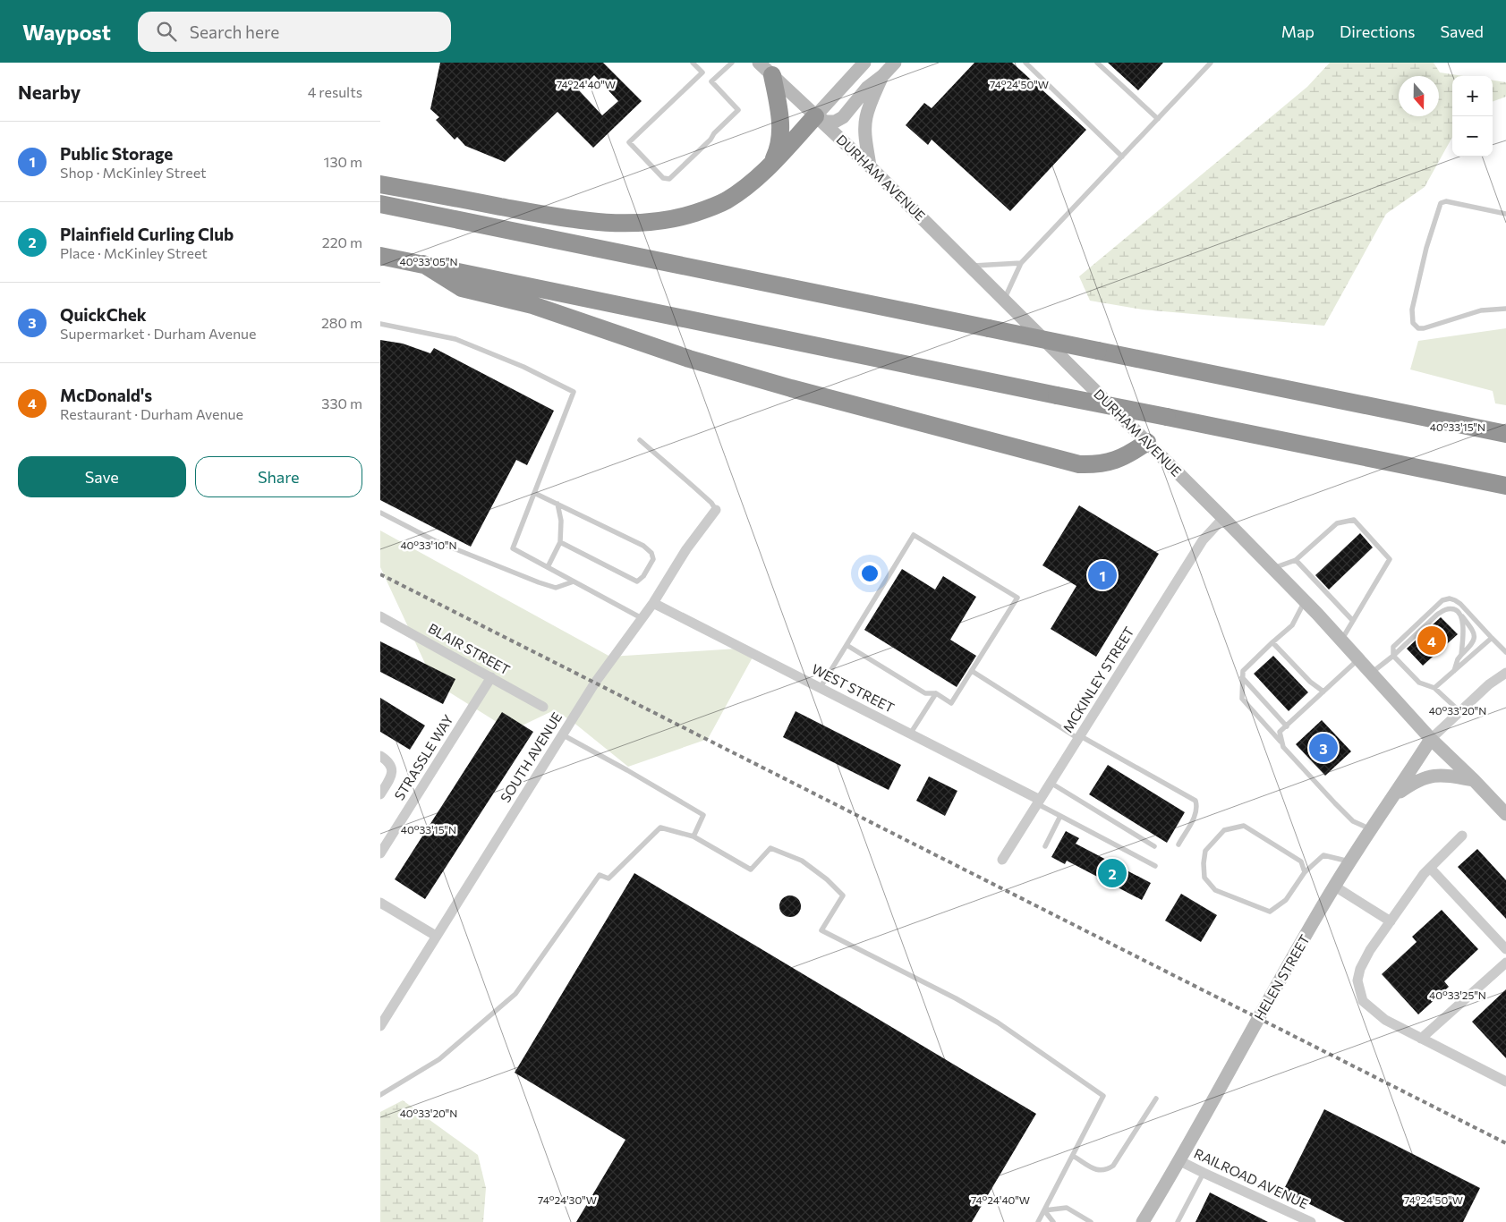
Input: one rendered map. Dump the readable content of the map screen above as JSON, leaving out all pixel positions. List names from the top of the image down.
{
  "streets": {
    "main road": ["DURHAM AVENUE", "HELEN STREET"],
    "street": [
      "BLAIR STREET",
      "MCKINLEY STREET",
      "WEST STREET",
      "STRASSLE WAY",
      "SOUTH AVENUE",
      "RAILROAD AVENUE"
    ]
  },
  "crossings": [
    ["DURHAM AVENUE", "MCKINLEY STREET"],
    ["DURHAM AVENUE", "HELEN STREET"],
    ["BLAIR STREET", "STRASSLE WAY"],
    ["MCKINLEY STREET", "WEST STREET"],
    ["WEST STREET", "SOUTH AVENUE"],
    ["HELEN STREET", "RAILROAD AVENUE"]
  ],
  "north": "bottom",
  "page": {
    "header": "Waypost",
    "search": "Search here",
    "nav": ["Map", "Directions", "Saved"],
    "heading": ["Nearby", "4 results"],
    "map_buttons": ["+", "−"],
    "list": [
      {
        "mark": "1",
        "name": "Public Storage",
        "note": "Shop · McKinley Street",
        "value": "130 m"
      },
      {
        "mark": "2",
        "name": "Plainfield Curling Club",
        "note": "Place · McKinley Street",
        "value": "220 m"
      },
      {
        "mark": "3",
        "name": "QuickChek",
        "note": "Supermarket · Durham Avenue",
        "value": "280 m"
      },
      {
        "mark": "4",
        "name": "McDonald's",
        "note": "Restaurant · Durham Avenue",
        "value": "330 m"
      }
    ],
    "buttons": ["Save", "Share"],
    "pins": [
      "1",
      "4",
      "3",
      "2"
    ]
  },
  "coordinates": [
    "74°24'40\"W",
    "74°24'50\"W",
    "40°33'05\"N",
    "40°33'15\"N",
    "40°33'10\"N",
    "40°33'20\"N",
    "40°33'25\"N",
    "74°24'30\"W"
  ]
}
